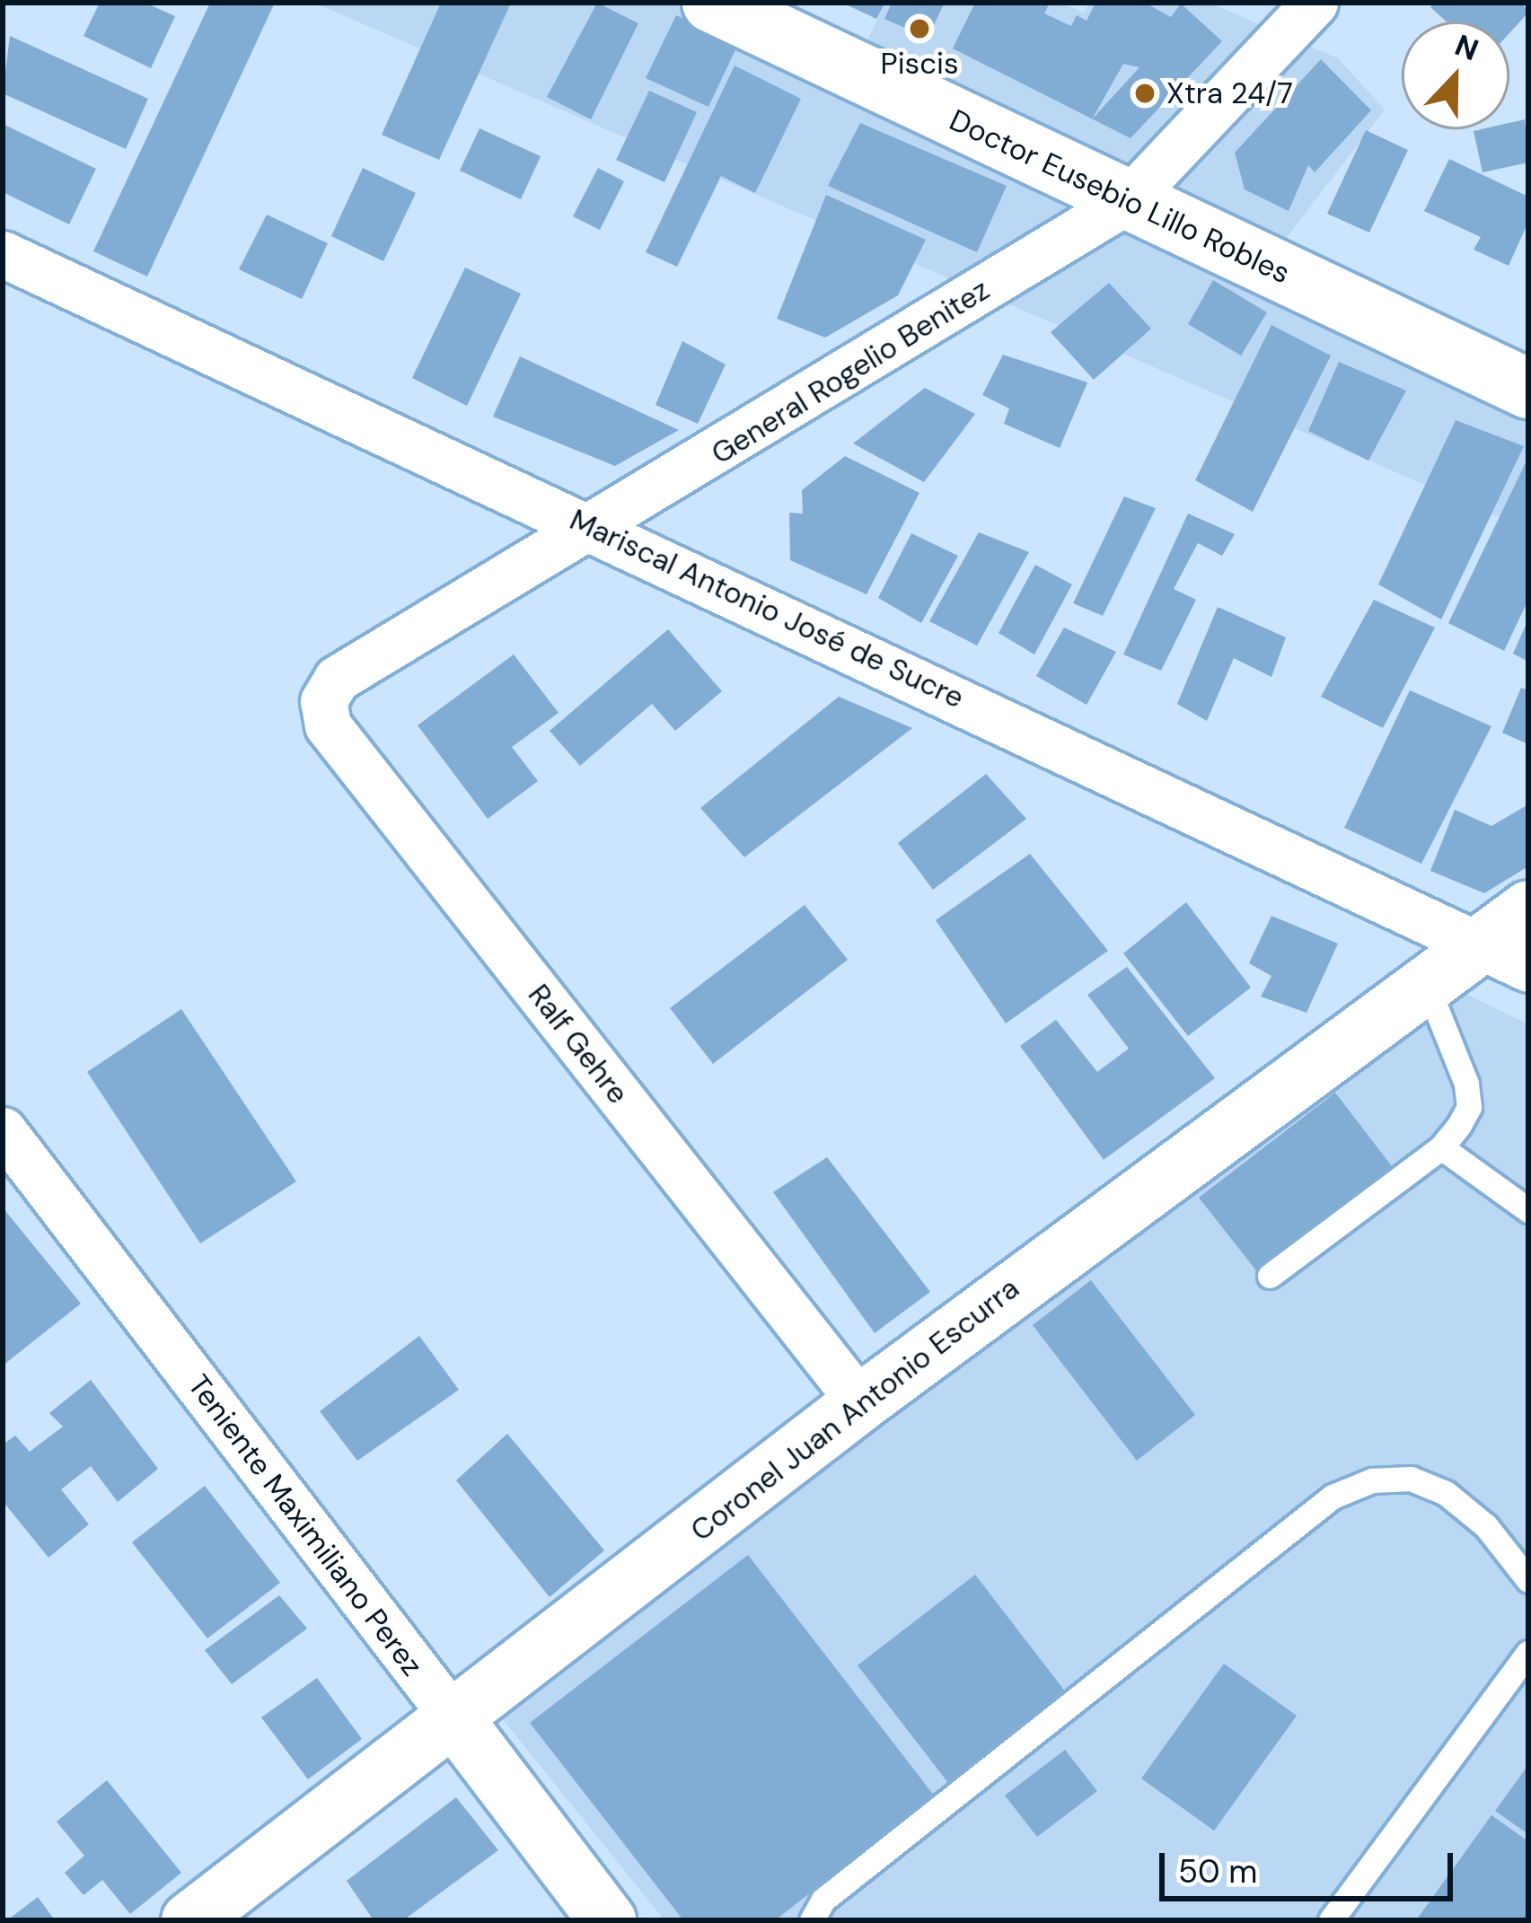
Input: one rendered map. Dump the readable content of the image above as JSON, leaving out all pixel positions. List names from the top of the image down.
{
  "streets": {
    "main road": ["Doctor Eusebio Lillo Robles"],
    "street": [
      "General Rogelio Benitez",
      "Mariscal Antonio José de Sucre",
      "Ralf Gehre",
      "Coronel Juan Antonio Escurra",
      "Teniente Maximiliano Perez"
    ]
  },
  "crossings": [
    ["Doctor Eusebio Lillo Robles", "General Rogelio Benitez"],
    ["General Rogelio Benitez", "Mariscal Antonio José de Sucre"],
    ["General Rogelio Benitez", "Ralf Gehre"],
    ["Mariscal Antonio José de Sucre", "Coronel Juan Antonio Escurra"],
    ["Ralf Gehre", "Coronel Juan Antonio Escurra"],
    ["Coronel Juan Antonio Escurra", "Teniente Maximiliano Perez"]
  ],
  "places": ["Piscis", "Xtra 24/7"],
  "scale_bar": "50 m",
  "north": "top"
}
